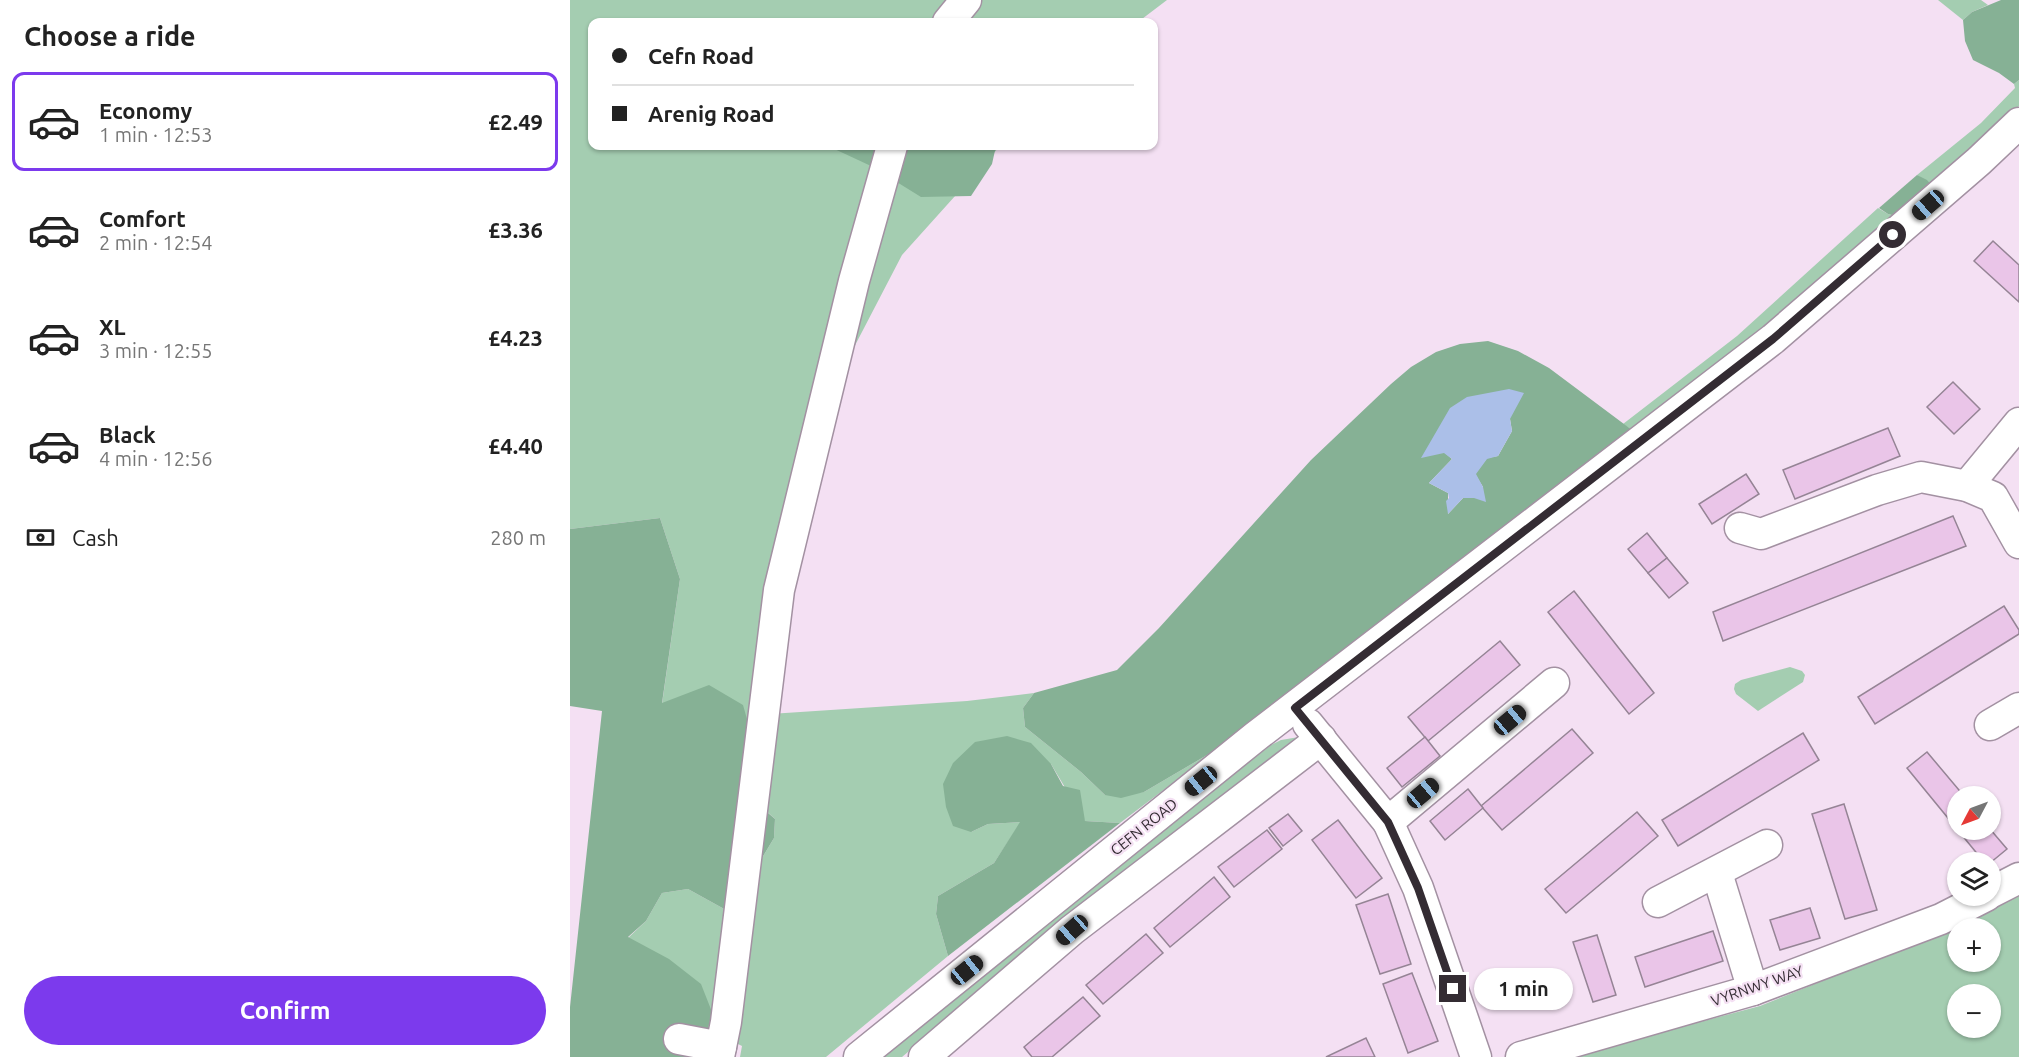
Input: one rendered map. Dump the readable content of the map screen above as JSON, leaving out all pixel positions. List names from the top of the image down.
{
  "streets": {
    "street": ["CEFN ROAD", "VYRNWY WAY"]
  },
  "north": "bottom left",
  "page": {
    "heading": "Choose a ride",
    "banner": ["Cefn Road", "Arenig Road"],
    "list": [
      {
        "name": "Economy",
        "note": "1 min · 12:53",
        "value": "£2.49"
      },
      {
        "name": "Comfort",
        "note": "2 min · 12:54",
        "value": "£3.36"
      },
      {
        "name": "XL",
        "note": "3 min · 12:55",
        "value": "£4.23"
      },
      {
        "name": "Black",
        "note": "4 min · 12:56",
        "value": "£4.40"
      }
    ],
    "pay": ["Cash", "280 m"],
    "map_buttons": ["+", "−"],
    "buttons": "Confirm",
    "bubble": "1 min"
  }
}
